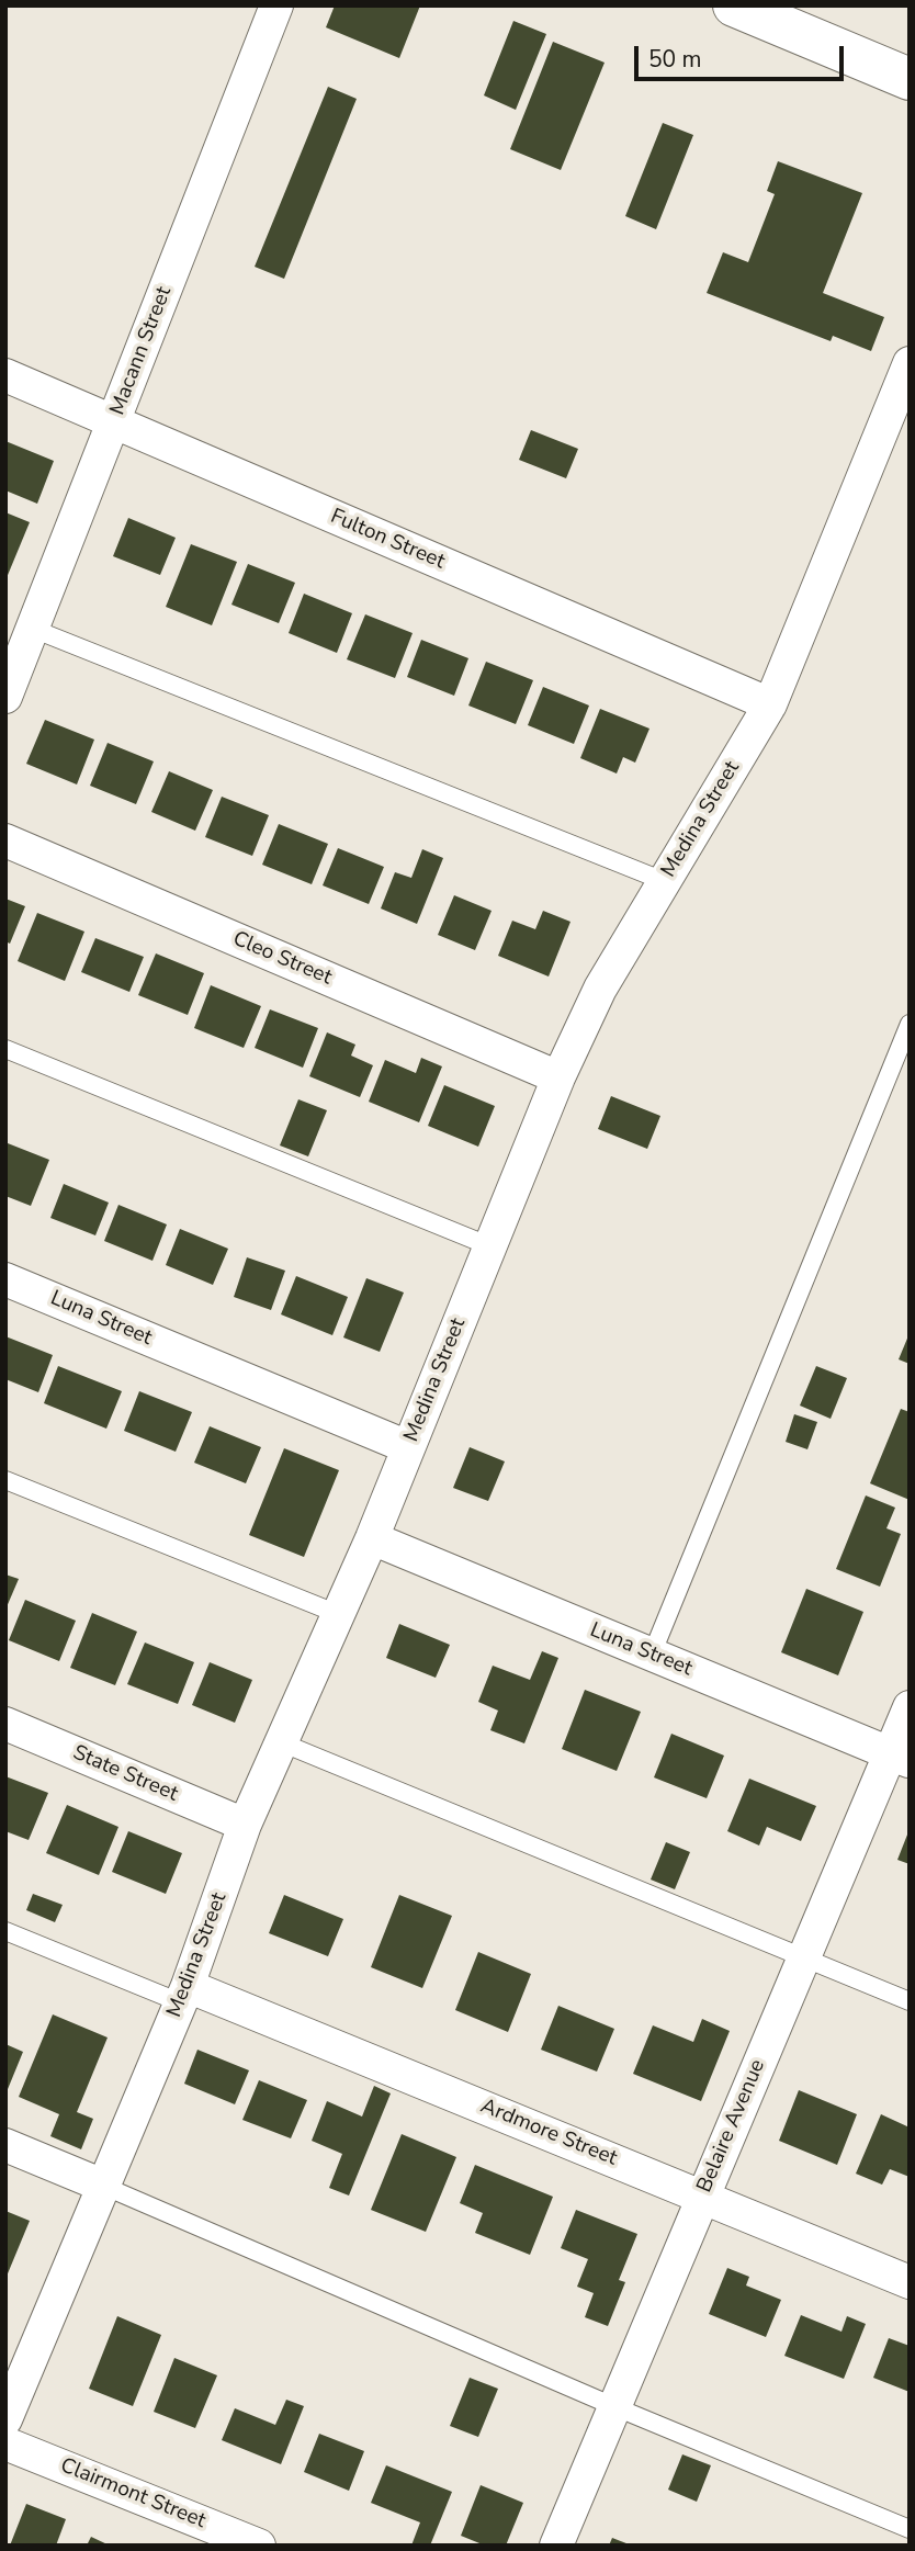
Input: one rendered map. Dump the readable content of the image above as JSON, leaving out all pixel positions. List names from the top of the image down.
{
  "streets": {
    "street": [
      "Macann Street",
      "Fulton Street",
      "Medina Street",
      "Cleo Street",
      "Luna Street",
      "State Street",
      "Belaire Avenue",
      "Ardmore Street",
      "Clairmont Street"
    ]
  },
  "crossings": [
    ["Macann Street", "Fulton Street"],
    ["Fulton Street", "Medina Street"],
    ["Medina Street", "Cleo Street"],
    ["Medina Street", "Luna Street"],
    ["Medina Street", "State Street"],
    ["Medina Street", "Ardmore Street"],
    ["Luna Street", "Belaire Avenue"],
    ["Belaire Avenue", "Ardmore Street"]
  ],
  "scale_bar": "50 m"
}
